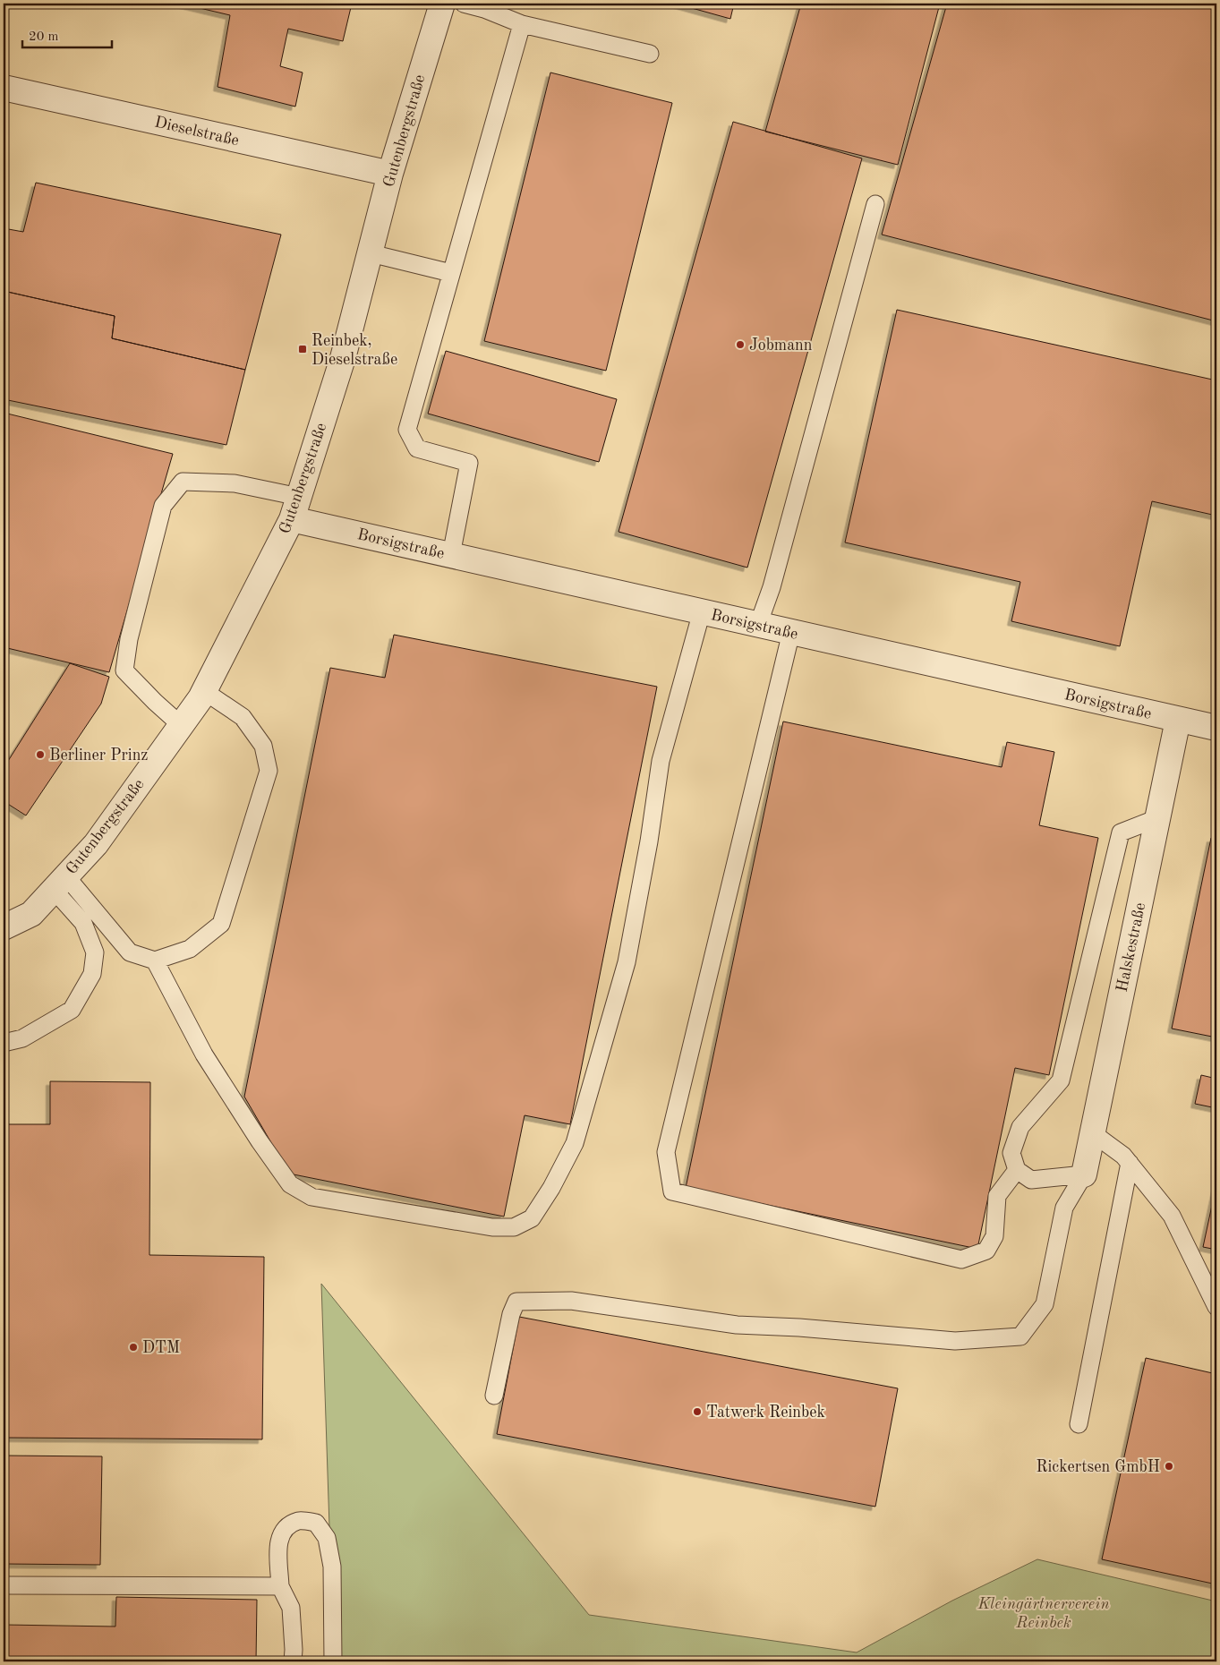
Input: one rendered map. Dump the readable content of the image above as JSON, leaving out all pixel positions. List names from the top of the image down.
{
  "streets": {
    "street": [
      "Dieselstraße",
      "Gutenbergstraße",
      "Borsigstraße",
      "Halskestraße"
    ]
  },
  "crossings": [
    ["Dieselstraße", "Gutenbergstraße"],
    ["Gutenbergstraße", "Borsigstraße"],
    ["Borsigstraße", "Halskestraße"]
  ],
  "parks": ["Kleingärtnerverein Reinbek"],
  "places": {
    "other": [
      "Jobmann",
      "Berliner Prinz",
      "DTM",
      "Tatwerk Reinbek",
      "Rickertsen GmbH"
    ],
    "transit": ["Reinbek, Dieselstraße"]
  },
  "scale_bar": "20 m"
}
